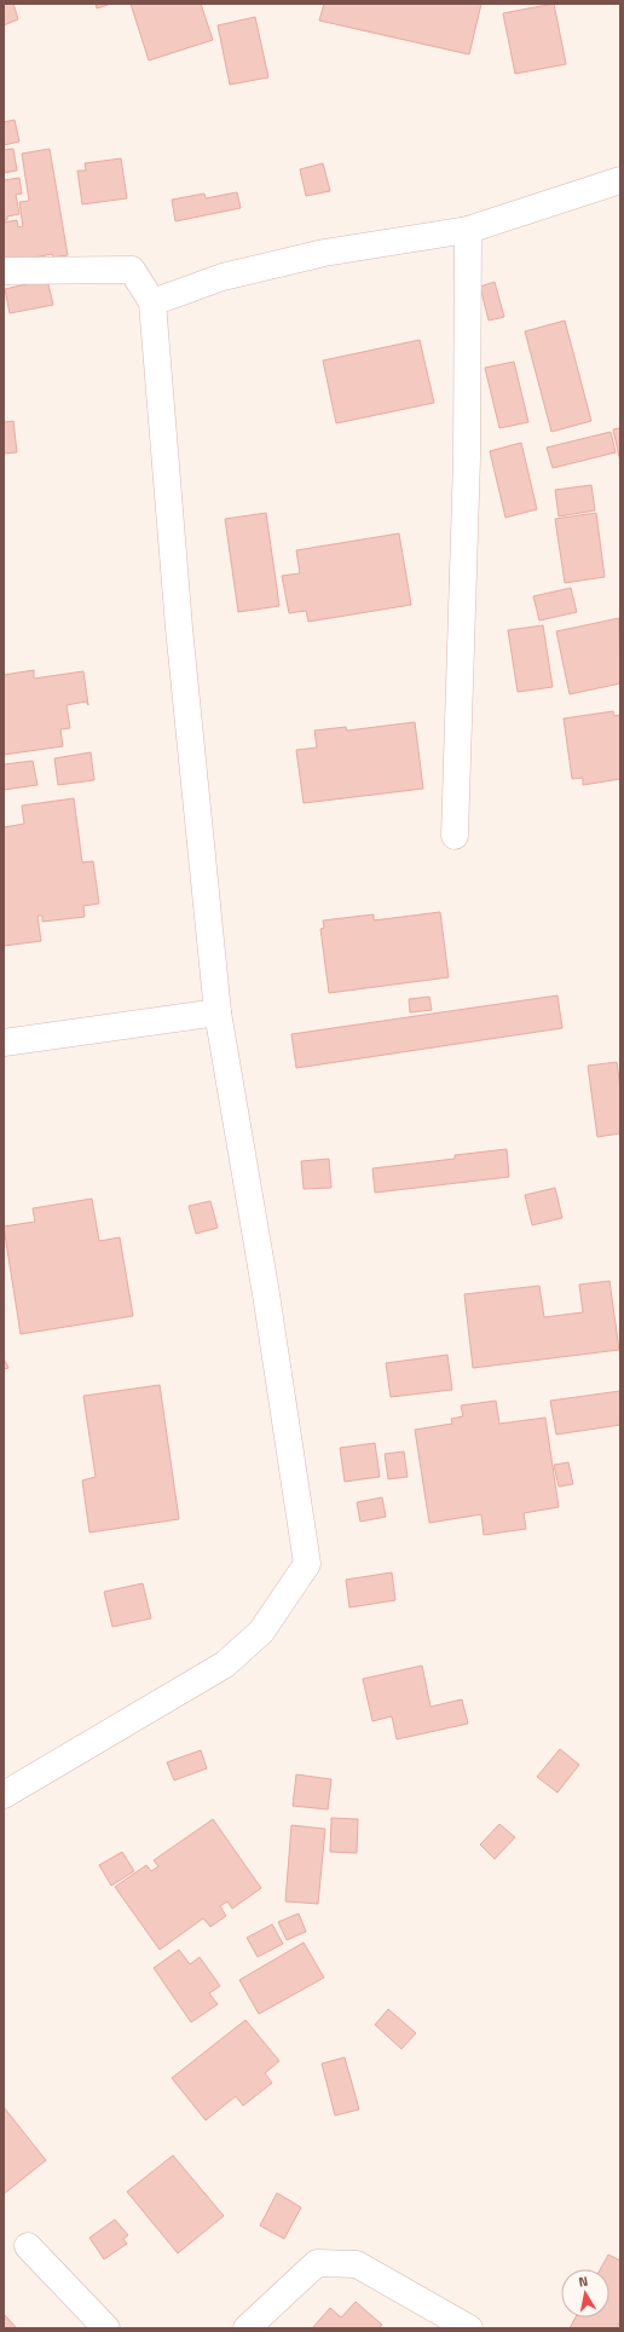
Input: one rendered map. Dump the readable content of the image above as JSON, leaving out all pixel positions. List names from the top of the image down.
{
  "north": "top"
}
